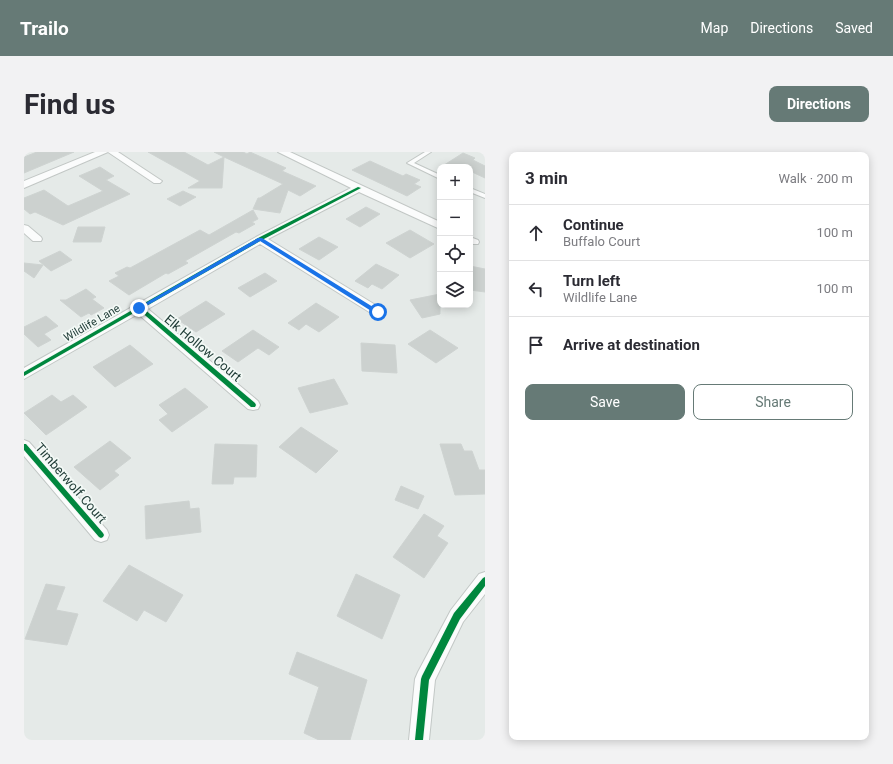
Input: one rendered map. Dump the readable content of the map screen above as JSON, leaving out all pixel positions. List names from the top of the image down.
{
  "streets": {
    "street": ["Wildlife Lane", "Elk Hollow Court", "Timberwolf Court"]
  },
  "crossings": [
    ["Wildlife Lane", "Elk Hollow Court"]
  ],
  "page": {
    "header": "Trailo",
    "nav": ["Map", "Directions", "Saved"],
    "buttons": [
      "Directions",
      ["Save", "Share"]
    ],
    "title": "Find us",
    "heading": ["3 min", "Walk · 200 m"],
    "map_buttons": ["+", "−"],
    "list": [
      ["Continue", "Buffalo Court", "100 m"],
      ["Turn left", "Wildlife Lane", "100 m"],
      "Arrive at destination"
    ]
  }
}
